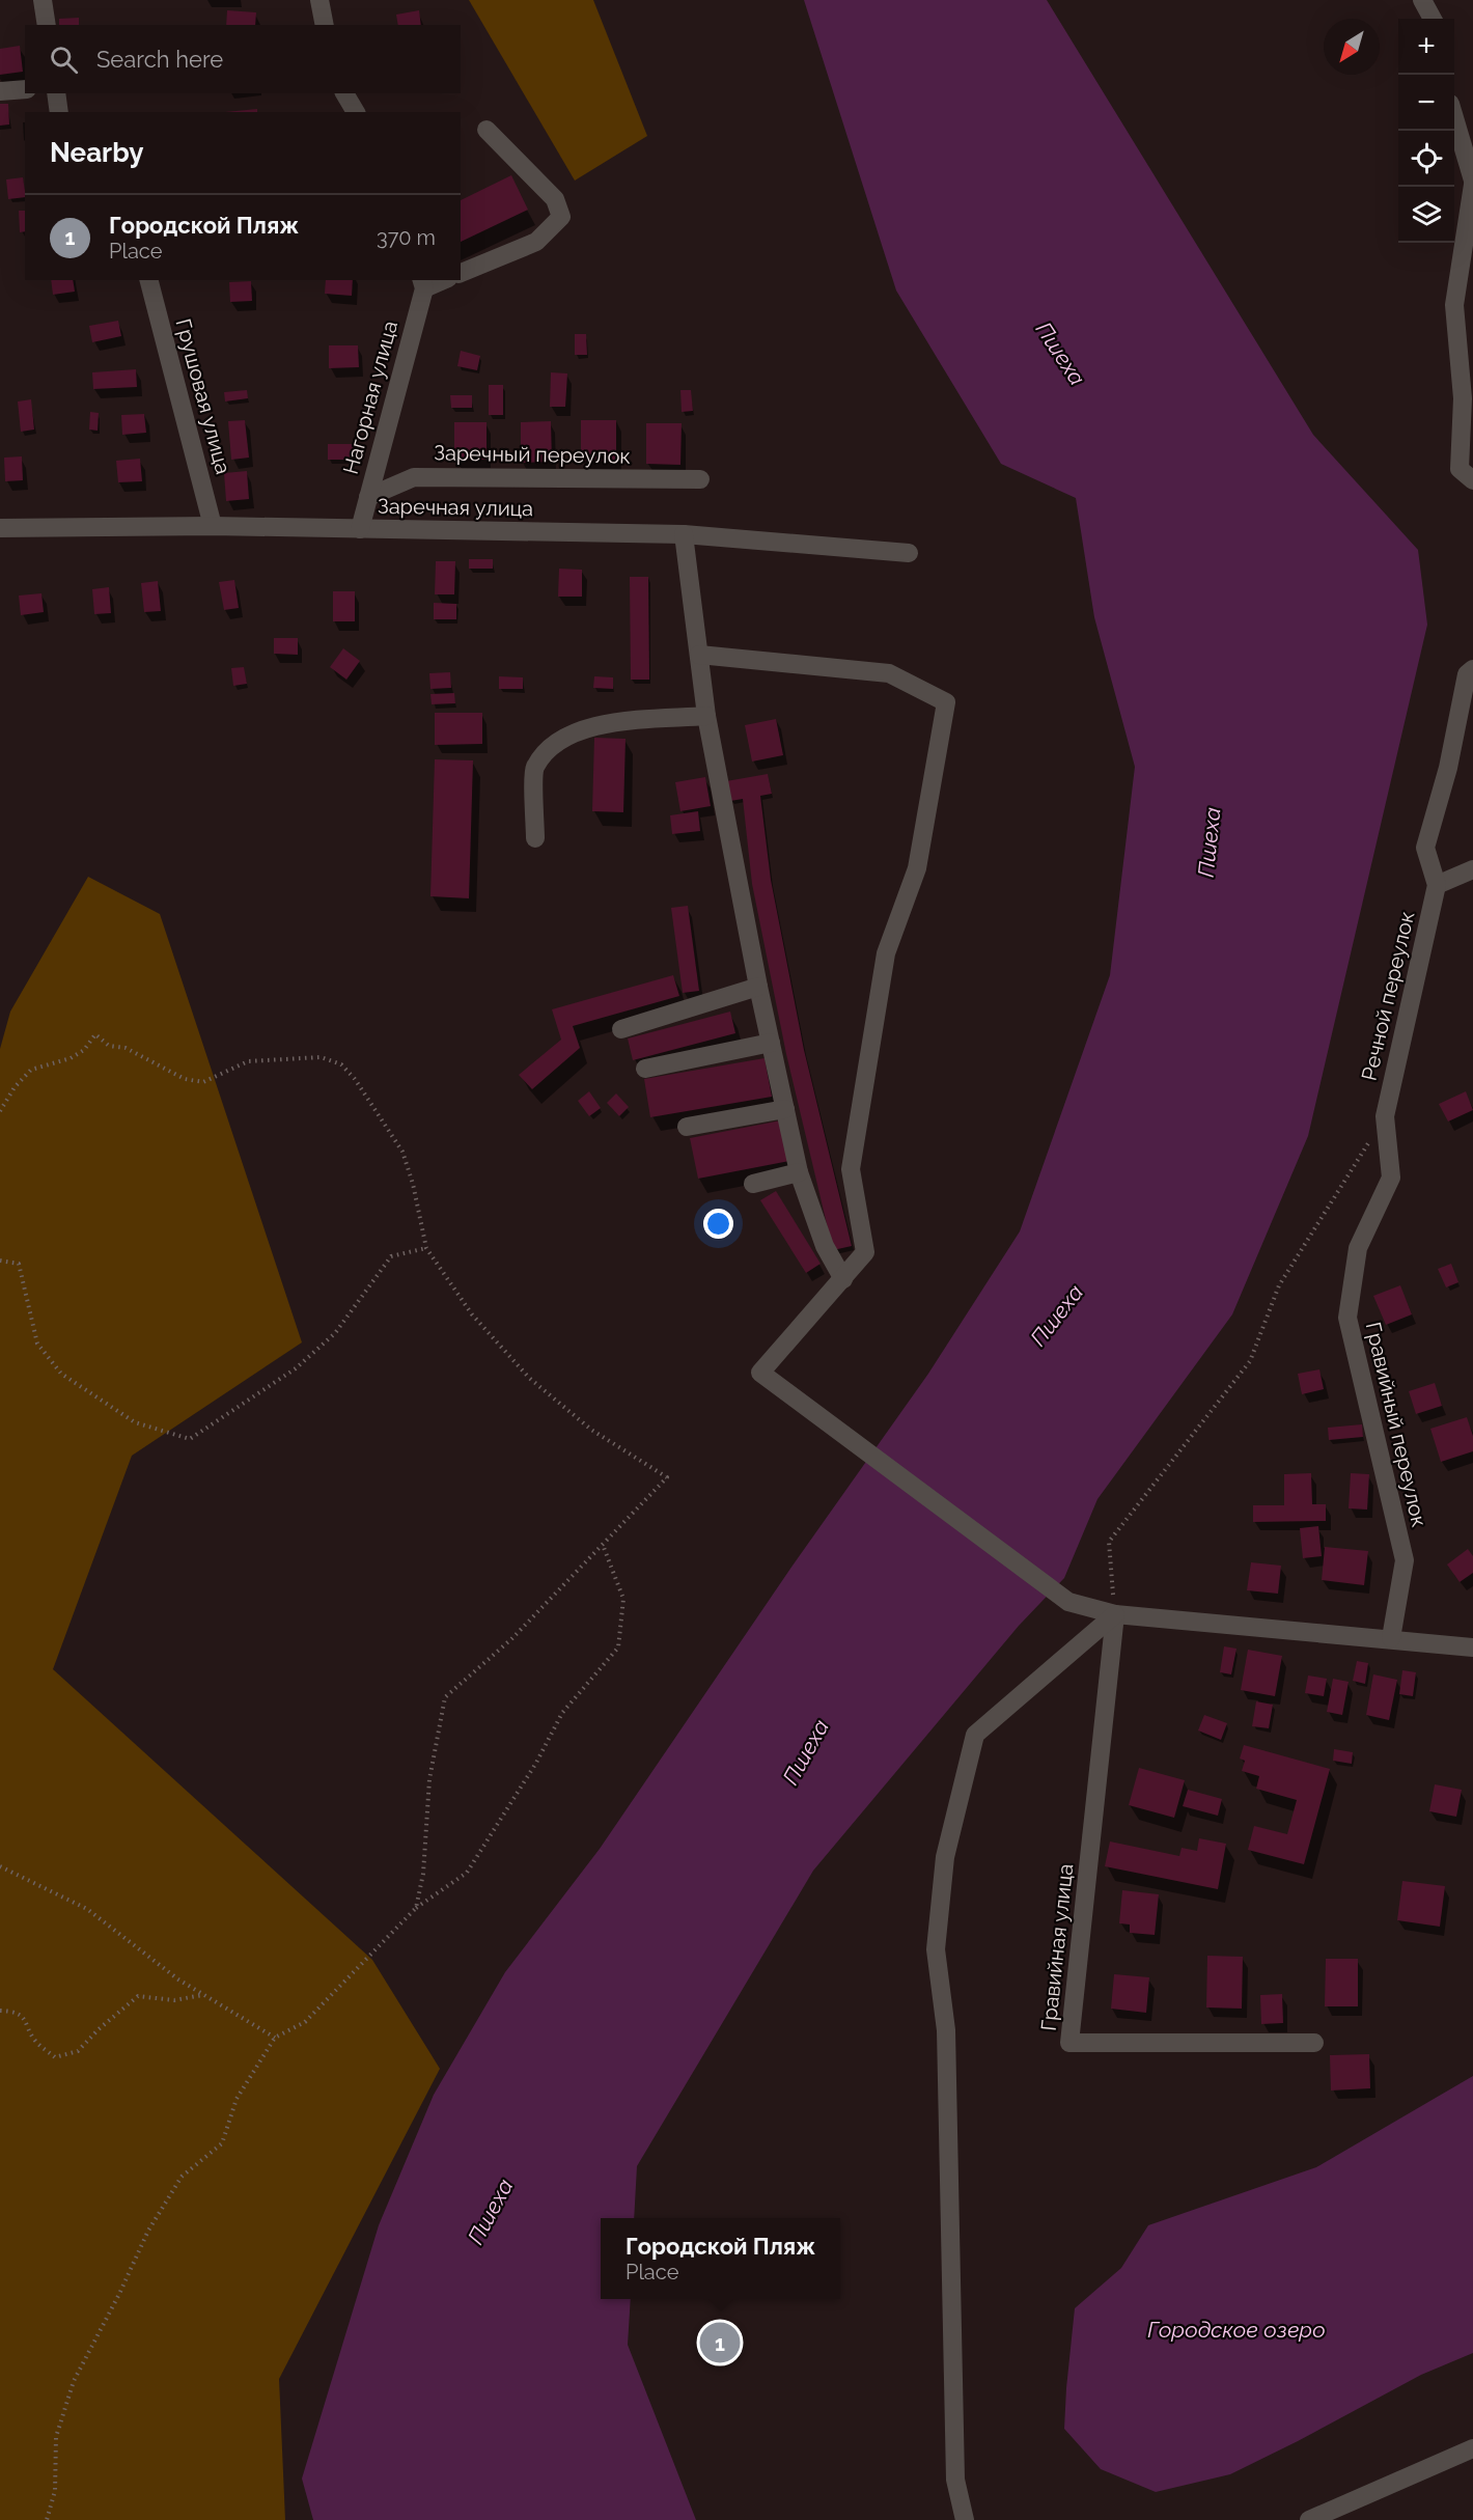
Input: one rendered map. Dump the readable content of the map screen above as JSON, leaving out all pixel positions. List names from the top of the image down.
{
  "streets": {
    "street": [
      "Грушовая улица",
      "Нагорная улица",
      "Заречный переулок",
      "Заречная улица",
      "Речной переулок",
      "Гравийный переулок",
      "Гравийная улица"
    ]
  },
  "crossings": [
    ["Грушовая улица", "Заречная улица"],
    ["Нагорная улица", "Заречный переулок"],
    ["Нагорная улица", "Заречная улица"],
    ["Речной переулок", "Гравийный переулок"]
  ],
  "water": ["Пшеха", "Городское озеро"],
  "north": "bottom left",
  "page": {
    "map_buttons": ["+", "−"],
    "search": "Search here",
    "heading": "Nearby",
    "list": [
      {
        "mark": "1",
        "name": "Городской Пляж",
        "note": "Place",
        "value": "370 m"
      }
    ],
    "popup": ["Городской Пляж", "Place"],
    "pins": "1"
  }
}
